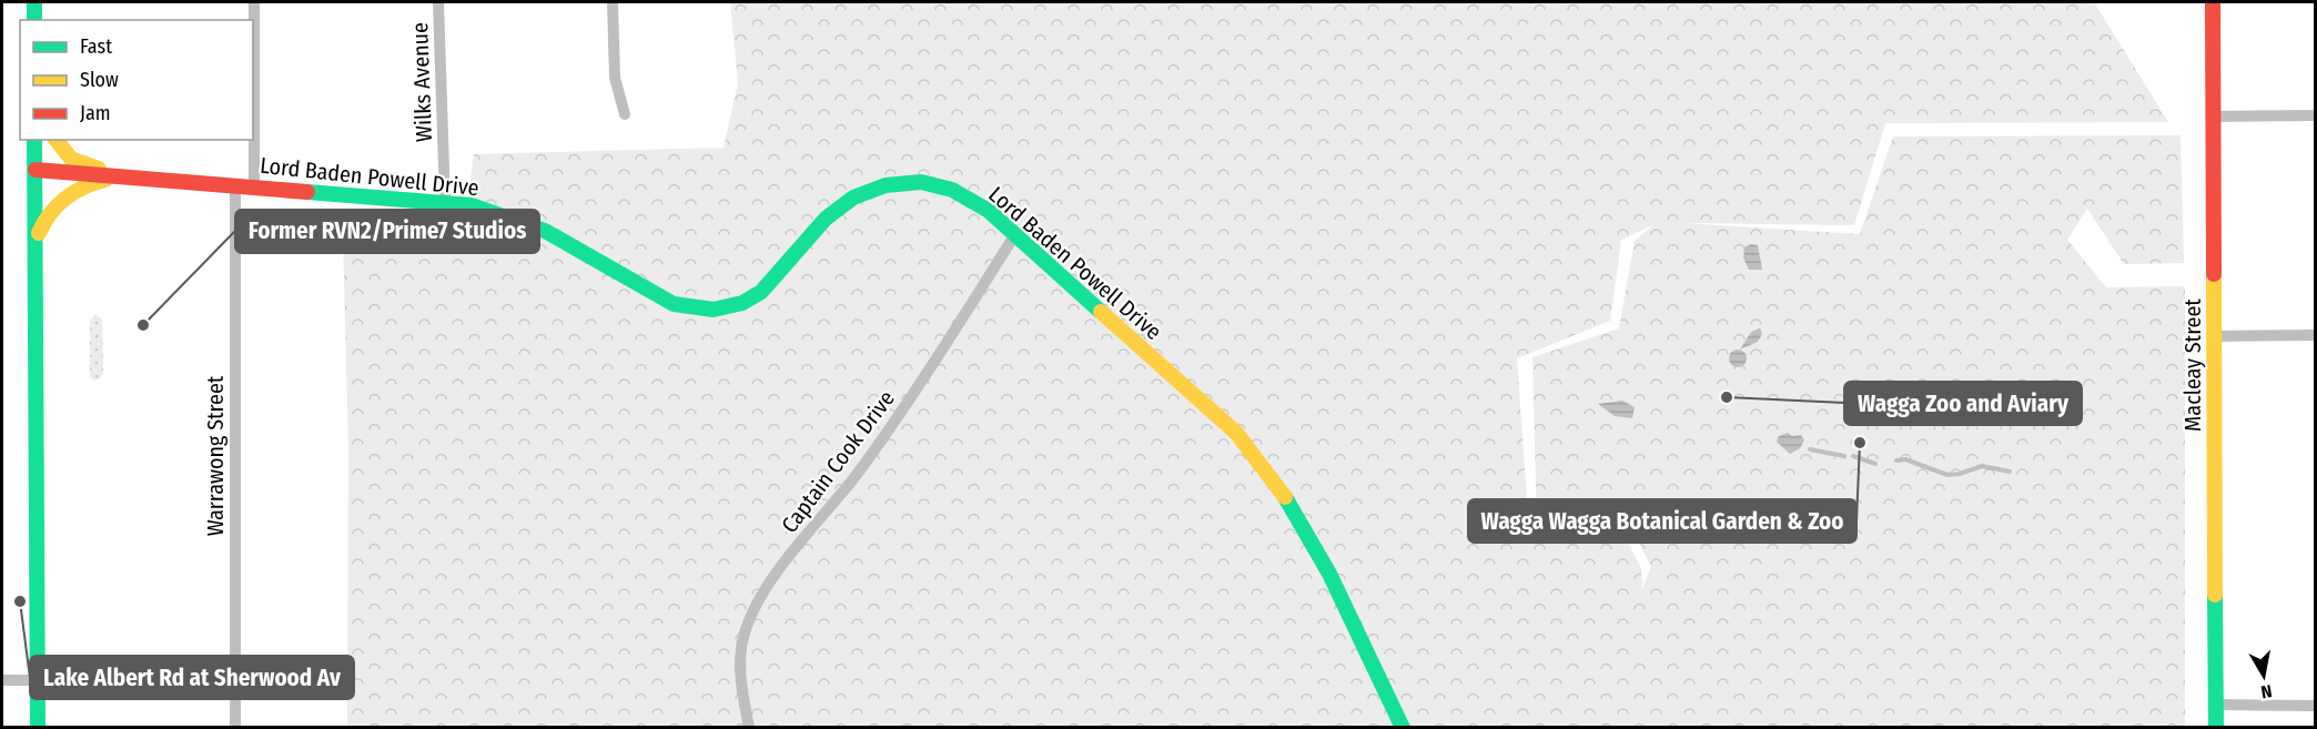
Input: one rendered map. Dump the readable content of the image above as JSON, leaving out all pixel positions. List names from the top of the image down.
{
  "streets": {
    "street": [
      "Wilks Avenue",
      "Lord Baden Powell Drive",
      "Macleay Street",
      "Warrawong Street",
      "Captain Cook Drive"
    ]
  },
  "crossings": [
    ["Wilks Avenue", "Lord Baden Powell Drive"],
    ["Lord Baden Powell Drive", "Warrawong Street"],
    ["Lord Baden Powell Drive", "Captain Cook Drive"]
  ],
  "places": [
    "Former RVN2/Prime7 Studios",
    "Wagga Zoo and Aviary",
    "Wagga Wagga Botanical Garden & Zoo",
    "Lake Albert Rd at Sherwood Av"
  ],
  "legend": ["Fast", "Slow", "Jam"],
  "north": "bottom"
}
